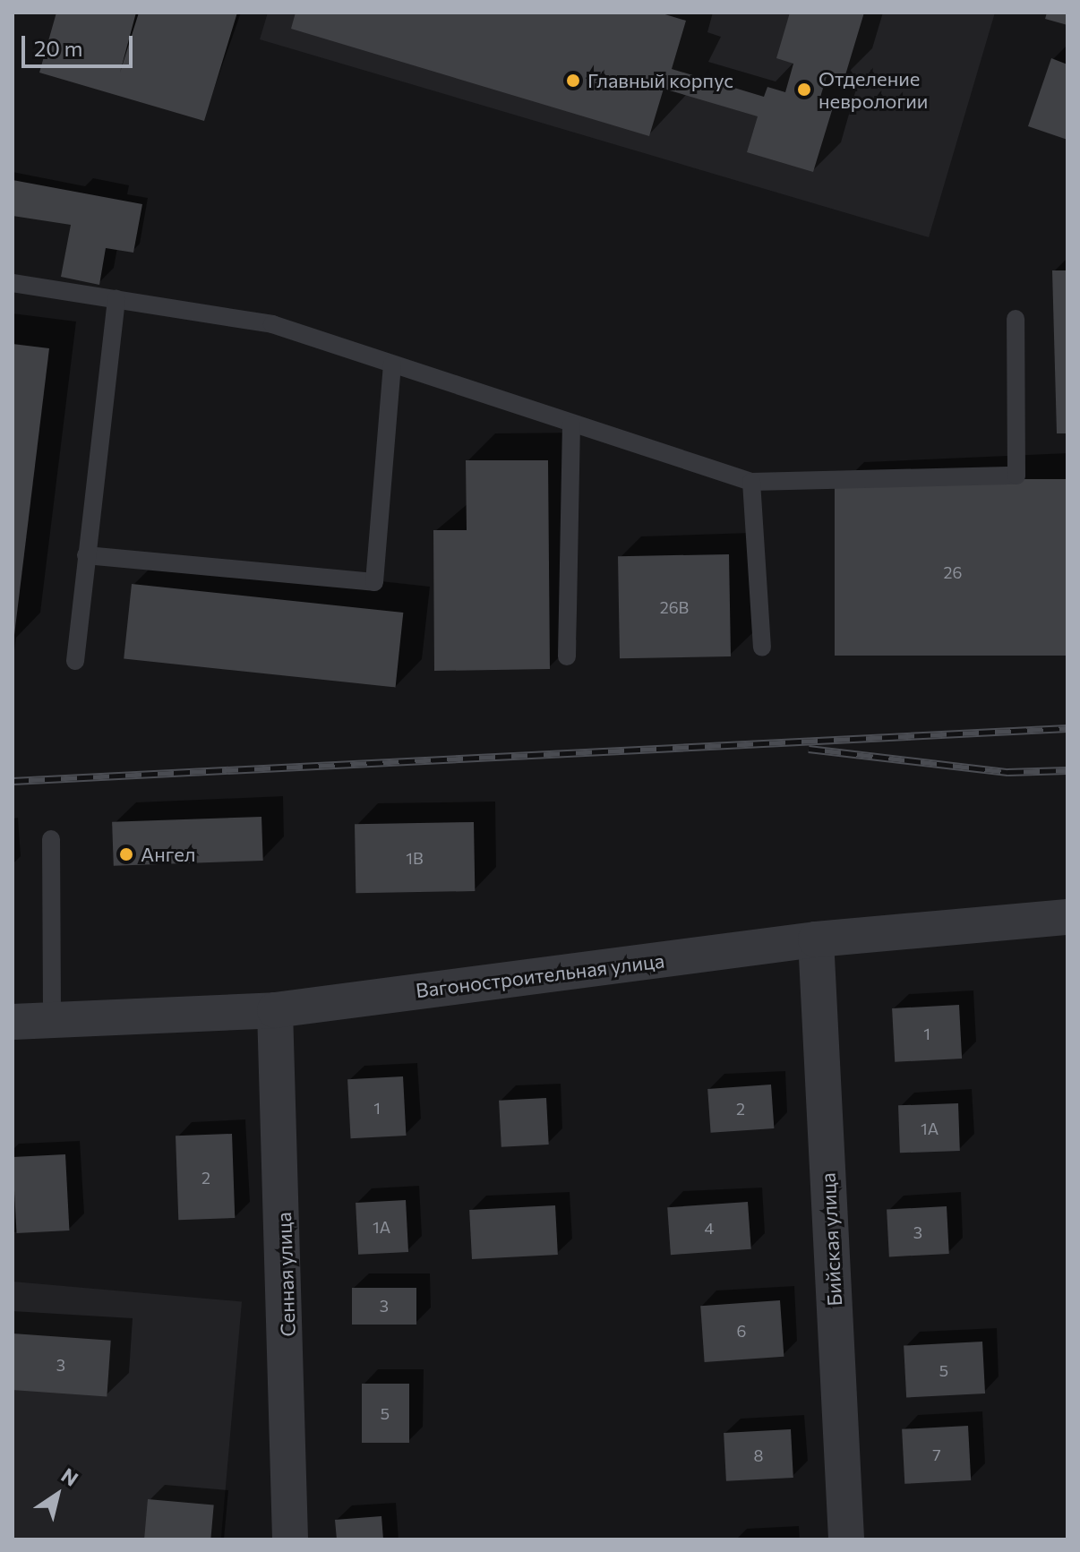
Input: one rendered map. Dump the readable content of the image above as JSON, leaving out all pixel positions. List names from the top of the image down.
{
  "streets": {
    "street": ["Вагоностроительная улица", "Бийская улица", "Сенная улица"]
  },
  "crossings": [
    ["Вагоностроительная улица", "Бийская улица"],
    ["Вагоностроительная улица", "Сенная улица"]
  ],
  "places": ["Главный корпус", "Отделение неврологии", "Ангел"],
  "house_numbers": [
    "26",
    "26В",
    "1В",
    "1",
    "1",
    "2",
    "1А",
    "2",
    "1А",
    "4",
    "3",
    "3",
    "6",
    "3",
    "5",
    "5",
    "7",
    "8"
  ],
  "scale_bar": "20 m",
  "north": "top right"
}
